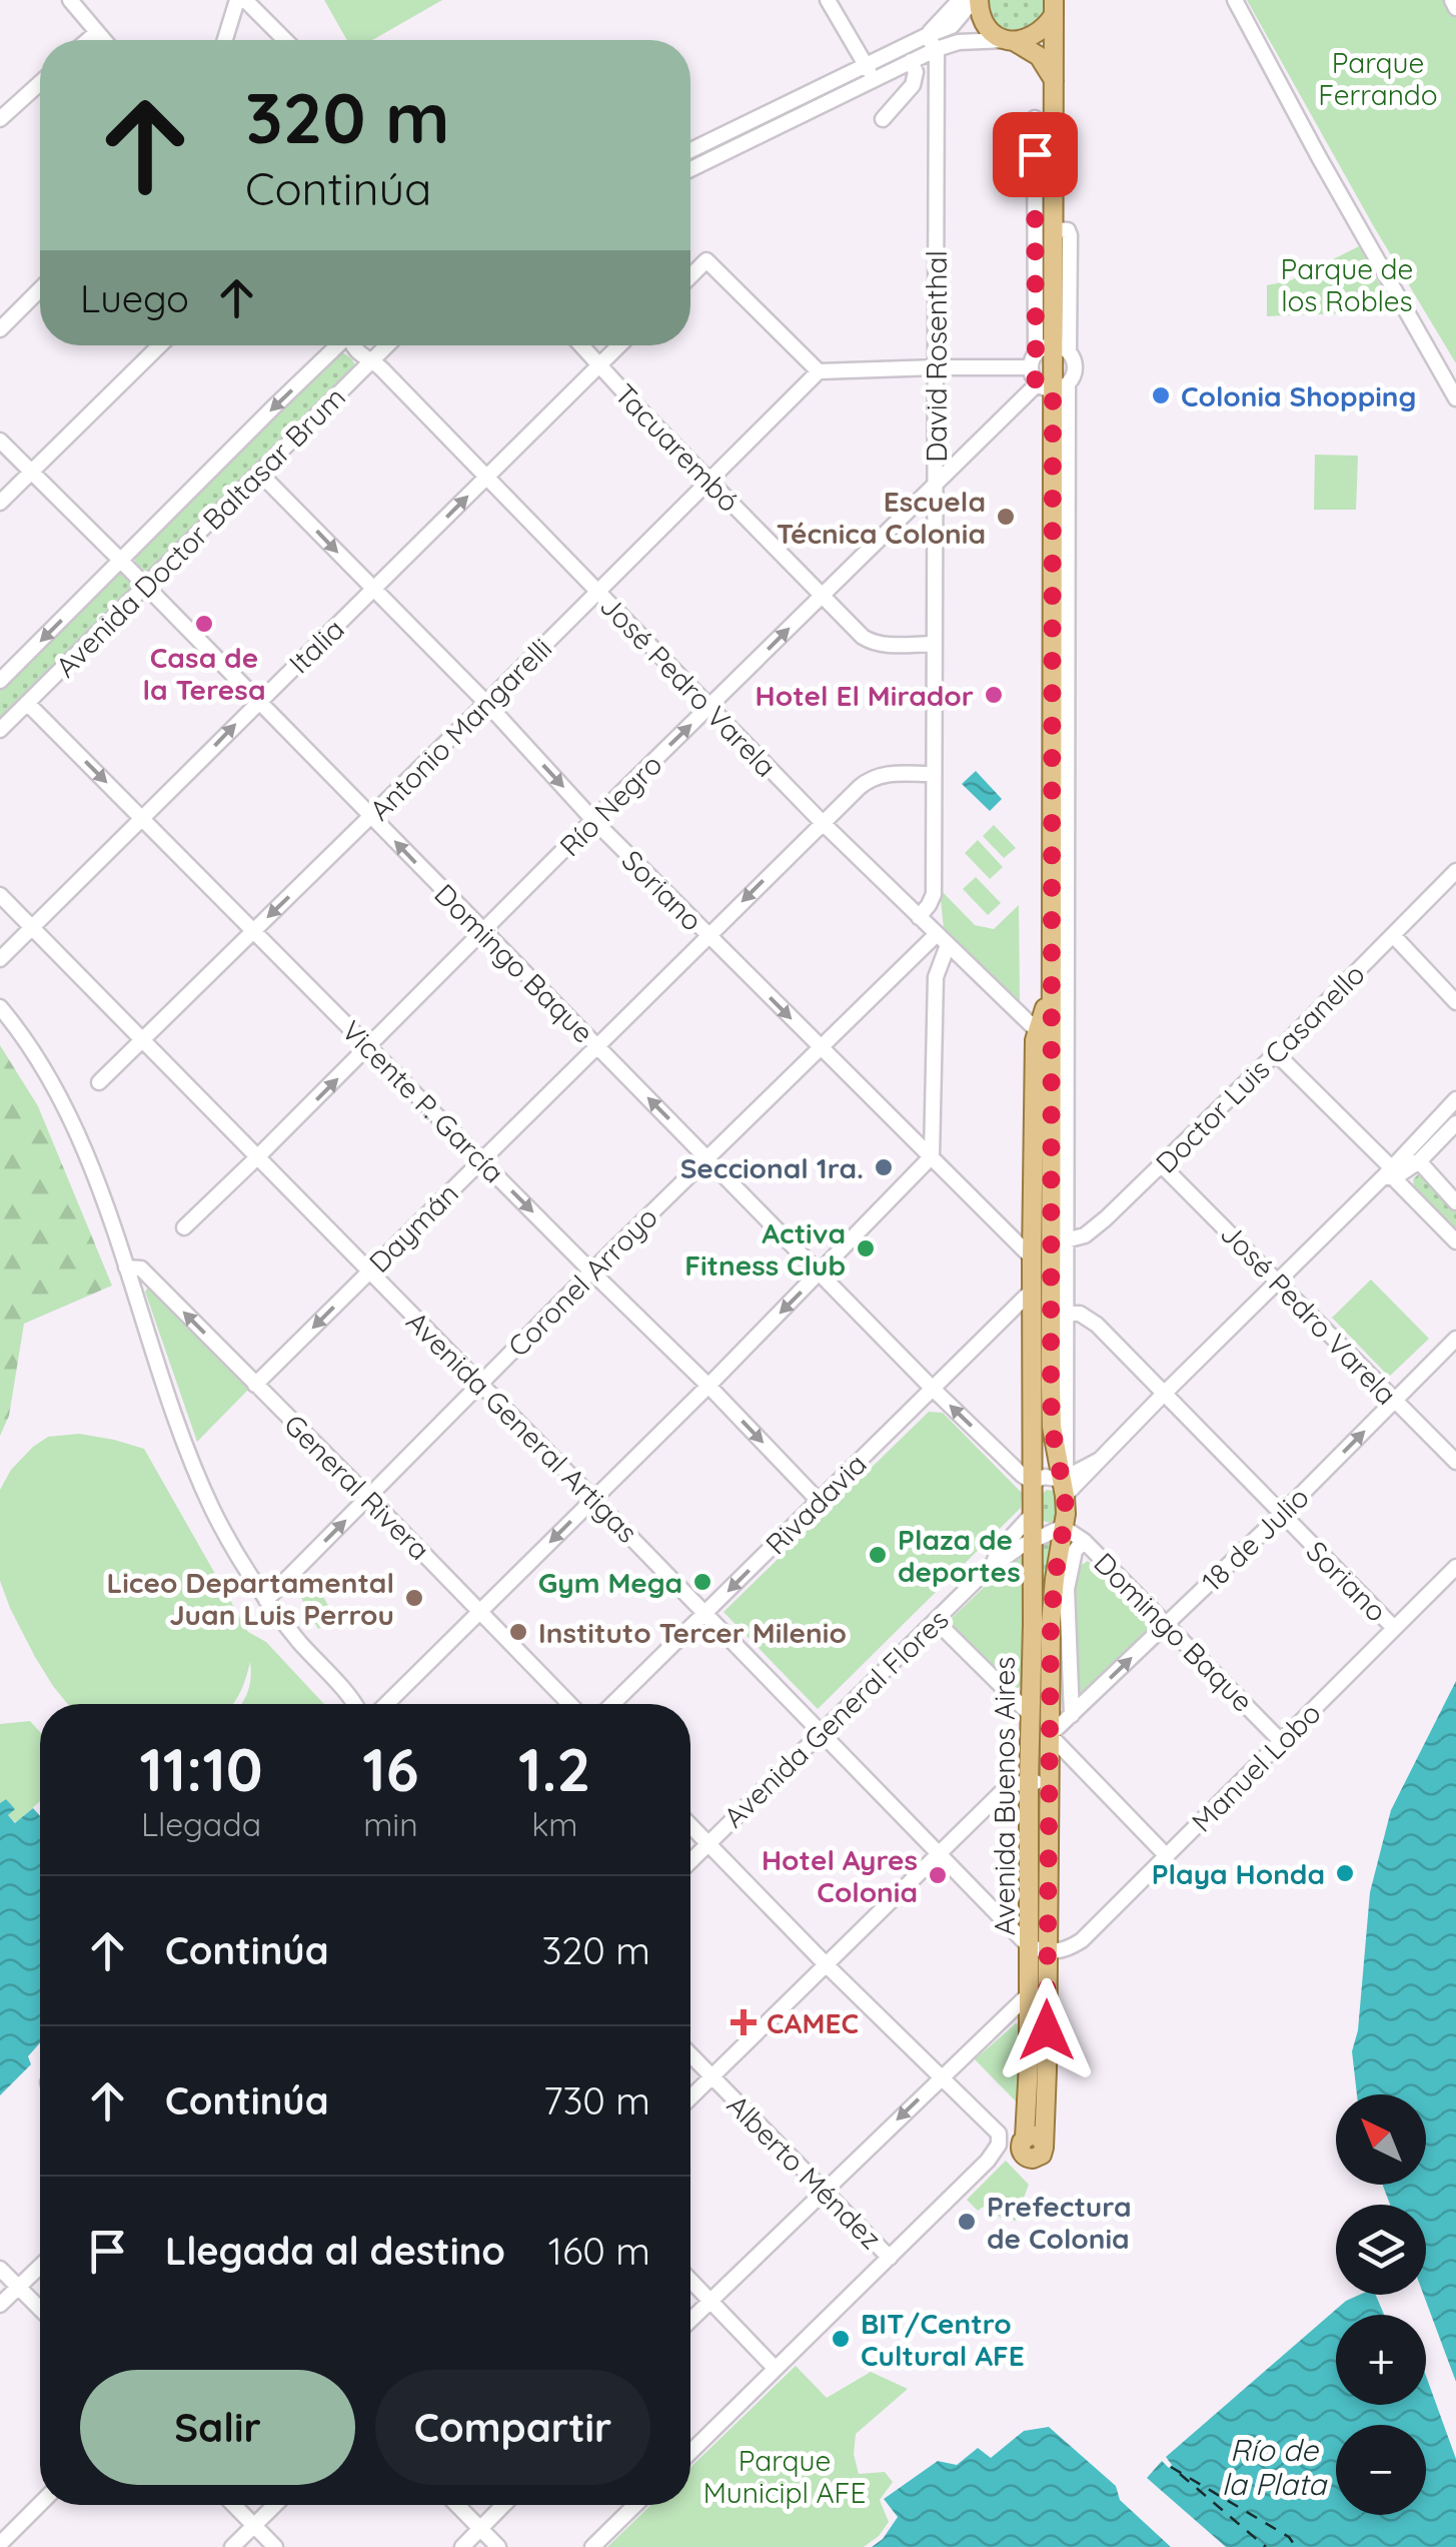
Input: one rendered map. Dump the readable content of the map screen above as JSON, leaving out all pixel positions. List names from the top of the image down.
{
  "streets": {
    "main road": ["Avenida Buenos Aires"],
    "street": [
      "David Rosenthal",
      "Tacuarembó",
      "Avenida Doctor Baltasar Brum",
      "Italia",
      "José Pedro Varela",
      "Antonio Mangarelli",
      "Río Negro",
      "Soriano",
      "Domingo Baque",
      "Doctor Luis Casanello",
      "Vicente P. García",
      "Daymán",
      "Coronel Arroyo",
      "Avenida General Artigas",
      "General Rivera",
      "Rivadavia",
      "18 de Julio",
      "Avenida General Flores",
      "Manuel Lobo",
      "Alberto Méndez"
    ]
  },
  "crossings": [
    ["David Rosenthal", "Tacuarembó"],
    ["David Rosenthal", "José Pedro Varela"],
    ["David Rosenthal", "Río Negro"],
    ["David Rosenthal", "Daymán"],
    ["Tacuarembó", "Italia"],
    ["Tacuarembó", "Antonio Mangarelli"],
    ["Tacuarembó", "Río Negro"],
    ["Avenida Doctor Baltasar Brum", "José Pedro Varela"],
    ["Avenida Doctor Baltasar Brum", "Soriano"],
    ["Avenida Doctor Baltasar Brum", "Domingo Baque"],
    ["Avenida Doctor Baltasar Brum", "Vicente P. García"],
    ["Italia", "José Pedro Varela"],
    ["Italia", "Soriano"],
    ["Italia", "Domingo Baque"],
    ["Italia", "Vicente P. García"],
    ["Italia", "Avenida General Artigas"],
    ["José Pedro Varela", "Antonio Mangarelli"],
    ["José Pedro Varela", "Río Negro"],
    ["José Pedro Varela", "Doctor Luis Casanello"],
    ["José Pedro Varela", "Daymán"],
    ["José Pedro Varela", "Coronel Arroyo"],
    ["José Pedro Varela", "18 de Julio"],
    ["Antonio Mangarelli", "Soriano"],
    ["Antonio Mangarelli", "Domingo Baque"],
    ["Antonio Mangarelli", "Vicente P. García"],
    ["Antonio Mangarelli", "Avenida General Artigas"],
    ["Río Negro", "Soriano"],
    ["Río Negro", "Domingo Baque"],
    ["Río Negro", "Vicente P. García"],
    ["Río Negro", "Avenida General Artigas"],
    ["Soriano", "Daymán"],
    ["Soriano", "Coronel Arroyo"],
    ["Soriano", "18 de Julio"],
    ["Soriano", "Manuel Lobo"],
    ["Soriano", "Avenida Buenos Aires"],
    ["Domingo Baque", "Daymán"],
    ["Domingo Baque", "Coronel Arroyo"],
    ["Domingo Baque", "Rivadavia"],
    ["Domingo Baque", "18 de Julio"],
    ["Domingo Baque", "Avenida General Flores"],
    ["Domingo Baque", "Manuel Lobo"],
    ["Domingo Baque", "Avenida Buenos Aires"],
    ["Vicente P. García", "Daymán"],
    ["Vicente P. García", "Coronel Arroyo"],
    ["Vicente P. García", "Rivadavia"],
    ["Daymán", "Avenida General Artigas"],
    ["Daymán", "General Rivera"],
    ["Coronel Arroyo", "Avenida General Artigas"],
    ["Coronel Arroyo", "General Rivera"],
    ["Avenida General Artigas", "Rivadavia"],
    ["Avenida General Artigas", "Avenida General Flores"],
    ["Avenida General Artigas", "Manuel Lobo"],
    ["Avenida General Artigas", "Avenida Buenos Aires"],
    ["18 de Julio", "Avenida Buenos Aires"],
    ["Avenida General Flores", "Avenida Buenos Aires"],
    ["Manuel Lobo", "Avenida Buenos Aires"]
  ],
  "one_way": [
    "Italia",
    "Río Negro",
    "Vicente P. García",
    "18 de Julio"
  ],
  "water": ["Río de la Plata"],
  "parks": ["Parque Ferrando", "Parque de los Robles", "Parque Municipl AFE"],
  "places": {
    "other": [
      "Colonia Shopping",
      "Escuela Técnica Colonia",
      "Casa de la Teresa",
      "Hotel El Mirador",
      "Seccional 1ra.",
      "Activa Fitness Club",
      "Plaza de deportes",
      "Gym Mega",
      "Liceo Departamental Juan Luis Perrou",
      "Instituto Tercer Milenio",
      "Playa Honda",
      "Hotel Ayres Colonia",
      "Prefectura de Colonia",
      "BIT/Centro Cultural AFE"
    ],
    "health": ["CAMEC"]
  },
  "north": "top left",
  "page": {
    "turn": ["320 m", "Continúa"],
    "then": "Luego",
    "eta": [
      "11:10",
      "Llegada",
      "16",
      "min",
      "1.2",
      "km"
    ],
    "list": [
      {
        "name": "Continúa",
        "value": "320 m"
      },
      {
        "name": "Continúa",
        "value": "730 m"
      },
      {
        "name": "Llegada al destino",
        "value": "160 m"
      }
    ],
    "map_buttons": ["+", "−"],
    "buttons": ["Salir", "Compartir"]
  }
}
